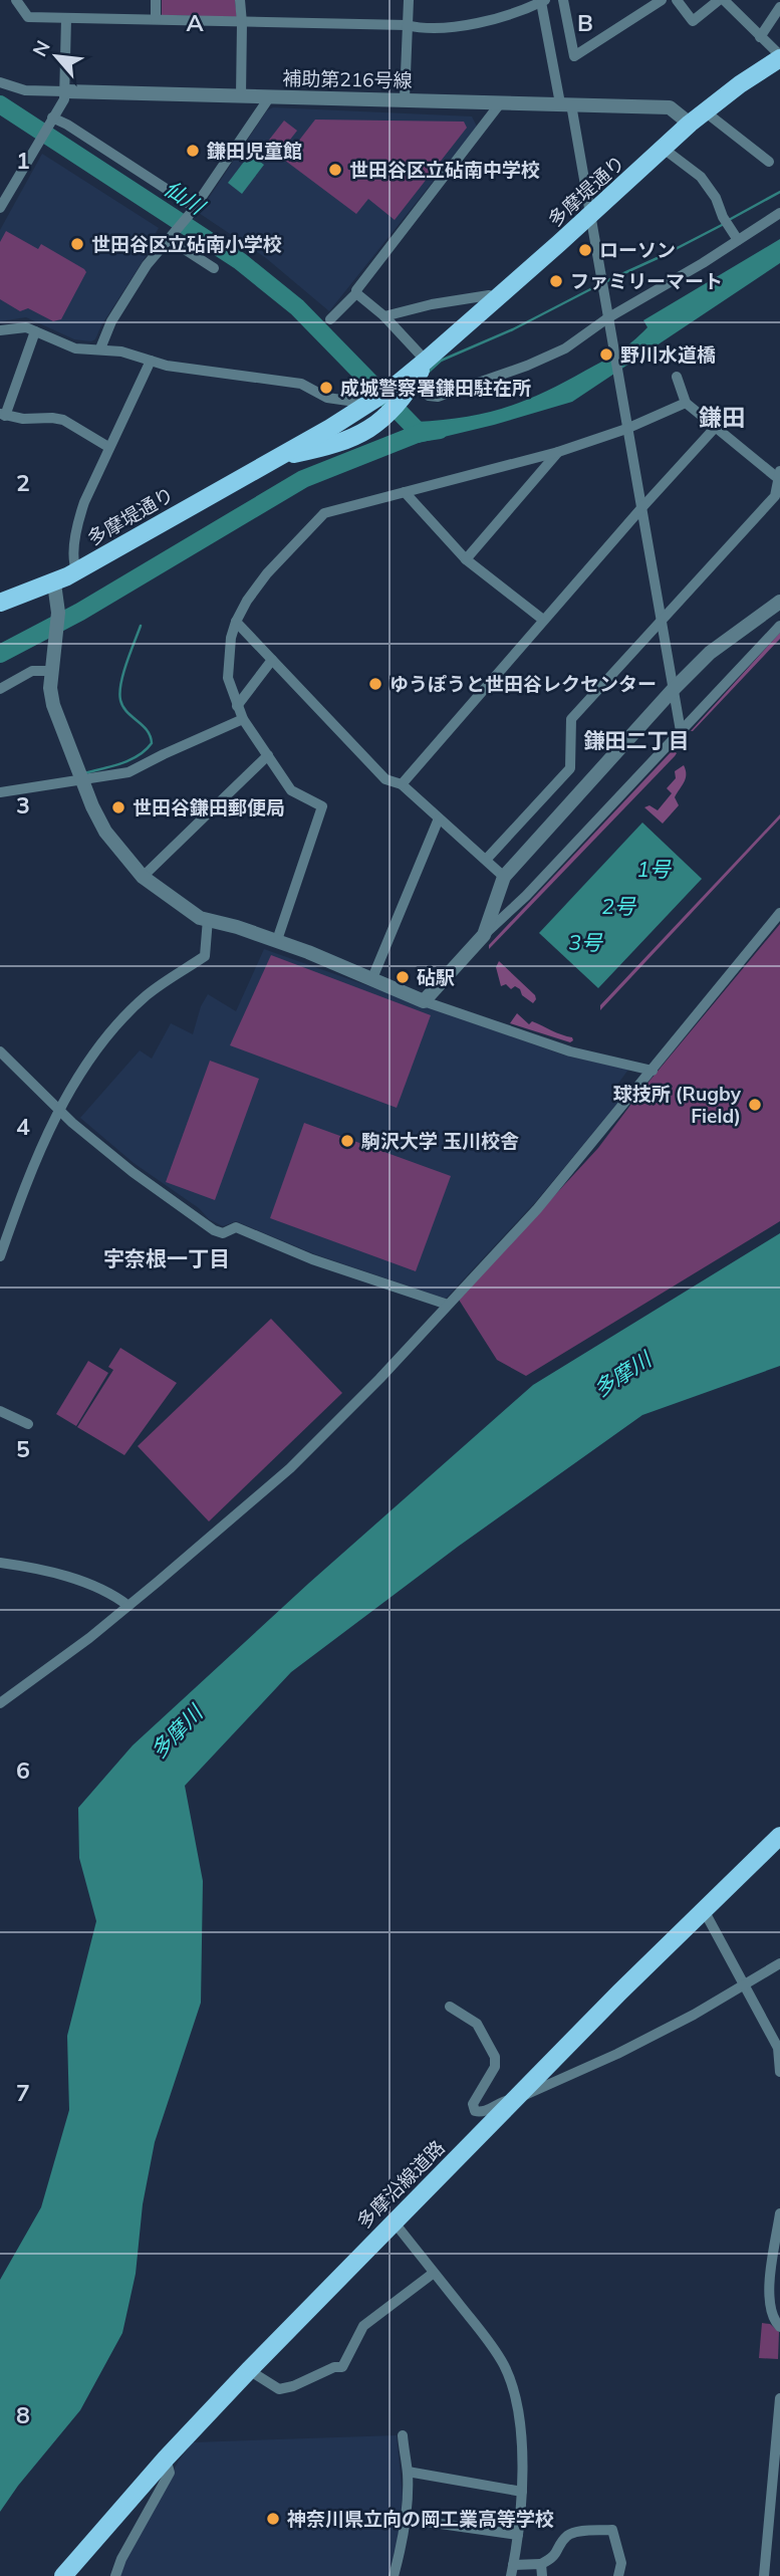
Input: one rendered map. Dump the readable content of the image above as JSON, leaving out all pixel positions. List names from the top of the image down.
{
  "streets": {
    "main road": ["多摩堤通り", "多摩沿線道路"],
    "street": ["補助第216号線"]
  },
  "crossings": [
    ["補助第216号線", "多摩堤通り"]
  ],
  "districts": ["鎌田", "鎌田二丁目", "宇奈根一丁目"],
  "water": [
    "仙川",
    "1号",
    "2号",
    "3号",
    "多摩川"
  ],
  "places": [
    "鎌田児童館",
    "世田谷区立砧南中学校",
    "世田谷区立砧南小学校",
    "ローソン",
    "ファミリーマート",
    "野川水道橋",
    "成城警察署鎌田駐在所",
    "ゆうぽうと世田谷レクセンター",
    "世田谷鎌田郵便局",
    "砧駅",
    "球技所 (Rugby Field)",
    "駒沢大学 玉川校舎",
    "神奈川県立向の岡工業高等学校"
  ],
  "north": "top left",
  "grid": {
    "columns": ["A", "B"],
    "rows": [
      "1",
      "2",
      "3",
      "4",
      "5",
      "6",
      "7",
      "8"
    ]
  }
}
